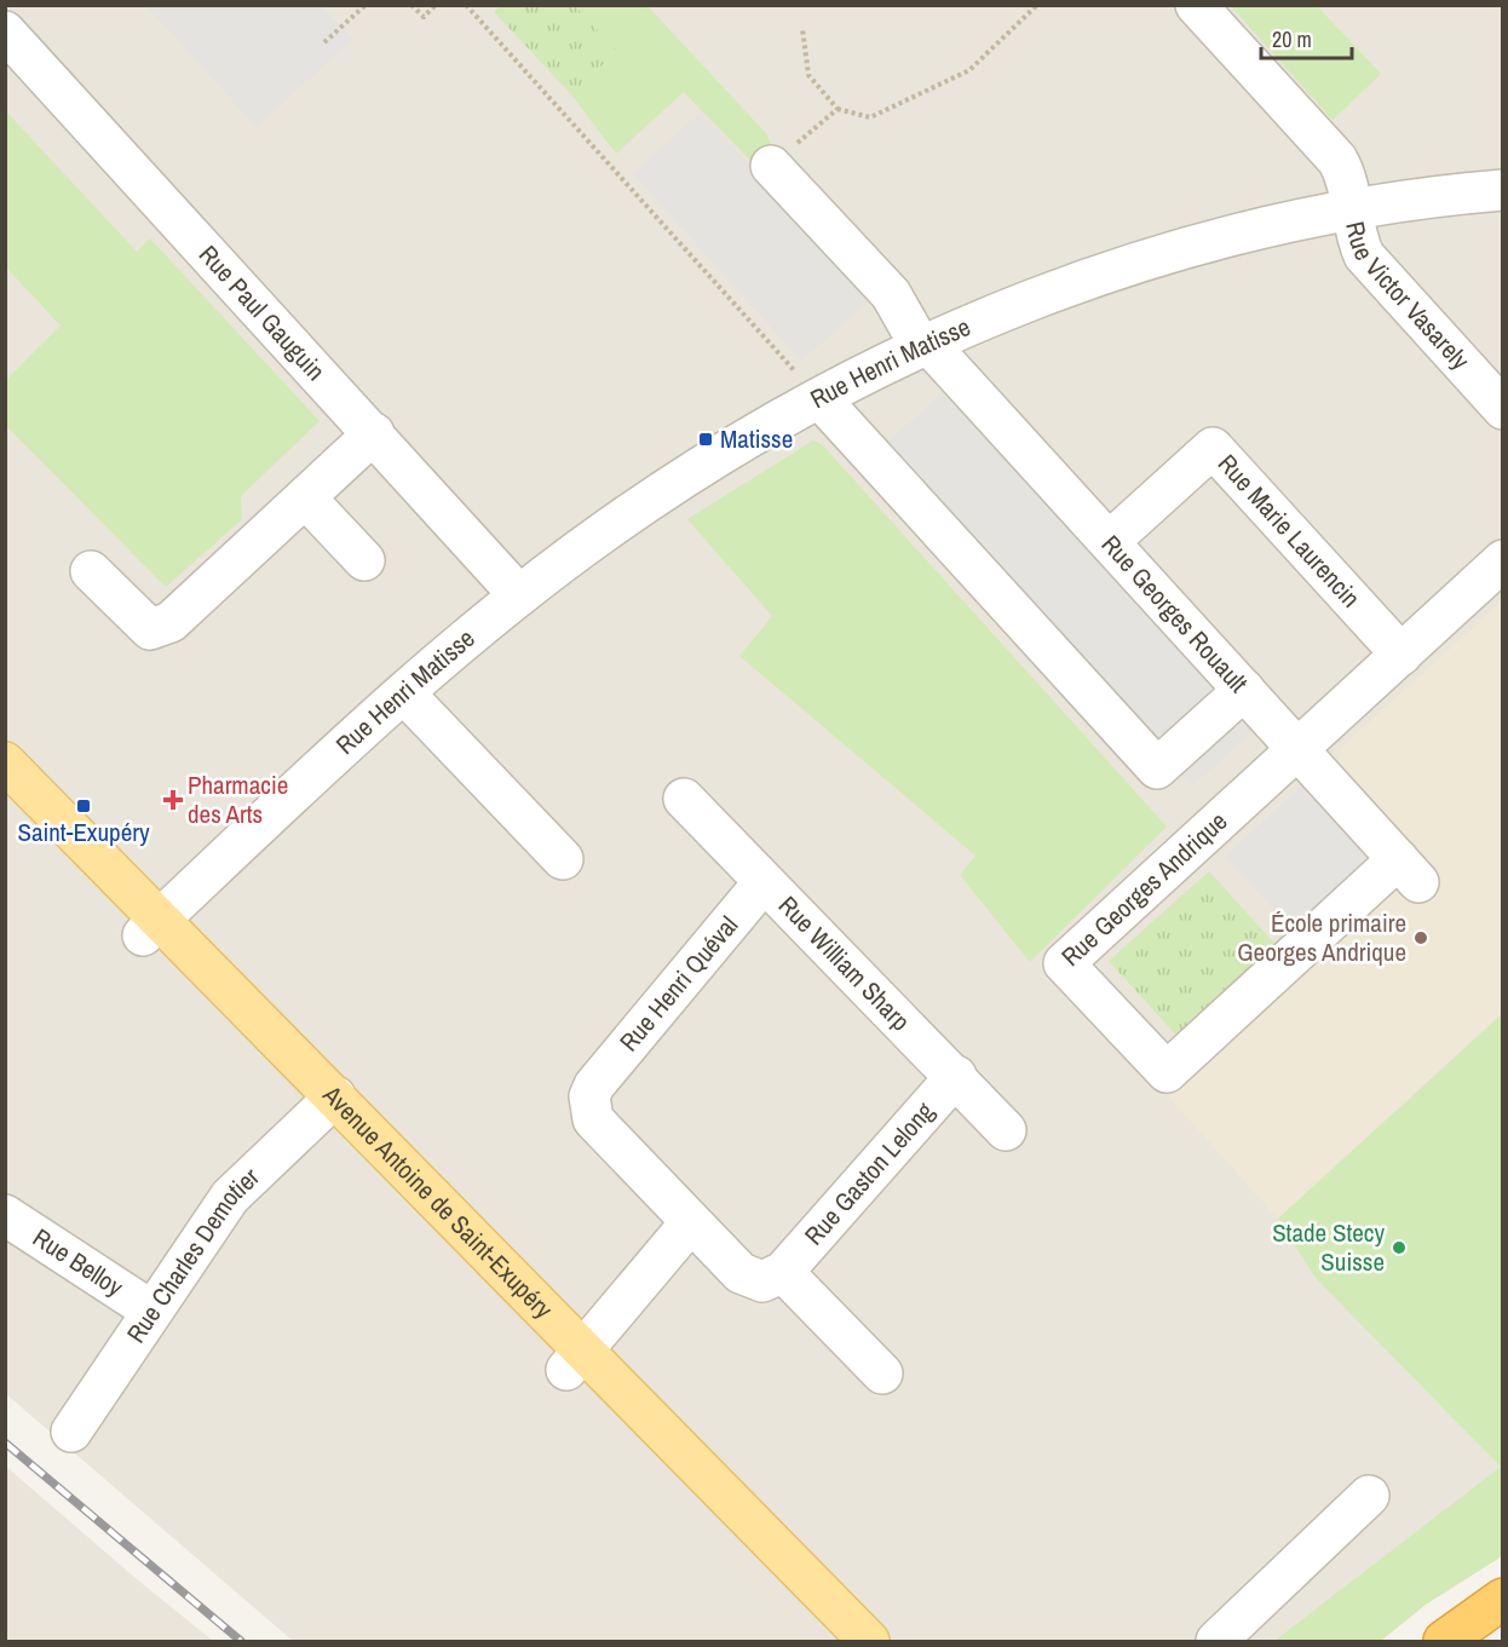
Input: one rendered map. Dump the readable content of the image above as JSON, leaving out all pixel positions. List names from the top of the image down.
{
  "streets": {
    "main road": ["Avenue Antoine de Saint-Exupéry"],
    "street": [
      "Rue Victor Vasarely",
      "Rue Paul Gauguin",
      "Rue Henri Matisse",
      "Rue Marie Laurencin",
      "Rue Georges Rouault",
      "Rue Georges Andrique",
      "Rue William Sharp",
      "Rue Henri Quéval",
      "Rue Gaston Lelong",
      "Rue Charles Demotier",
      "Rue Belloy"
    ]
  },
  "crossings": [
    ["Rue Victor Vasarely", "Rue Henri Matisse"],
    ["Rue Paul Gauguin", "Rue Henri Matisse"],
    ["Rue Henri Matisse", "Rue Georges Rouault"],
    ["Rue Henri Matisse", "Avenue Antoine de Saint-Exupéry"],
    ["Rue Marie Laurencin", "Rue Georges Rouault"],
    ["Rue Marie Laurencin", "Rue Georges Andrique"],
    ["Rue Georges Rouault", "Rue Georges Andrique"],
    ["Rue William Sharp", "Rue Henri Quéval"],
    ["Rue William Sharp", "Rue Gaston Lelong"],
    ["Avenue Antoine de Saint-Exupéry", "Rue Charles Demotier"],
    ["Rue Charles Demotier", "Rue Belloy"]
  ],
  "places": {
    "transit": ["Matisse", "Saint-Exupéry"],
    "health": ["Pharmacie des Arts"],
    "other": ["École primaire Georges Andrique", "Stade Stecy Suisse"]
  },
  "scale_bar": "20 m"
}
